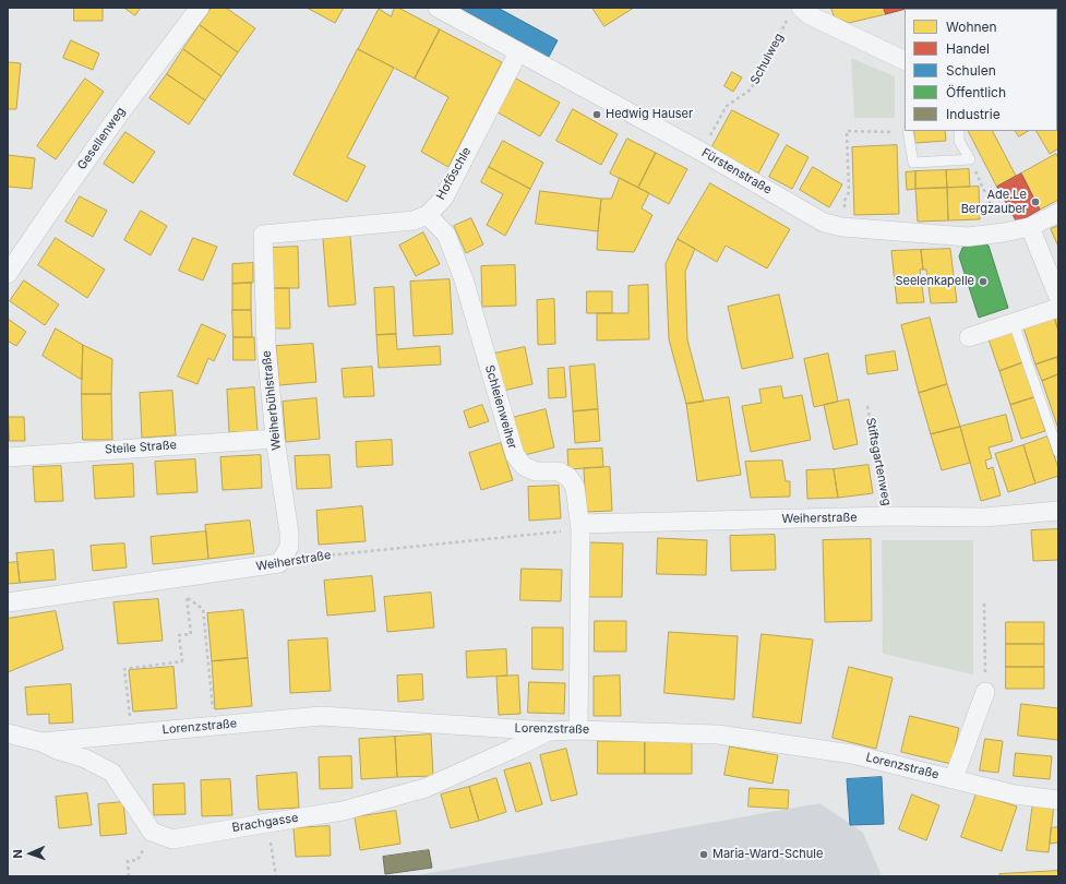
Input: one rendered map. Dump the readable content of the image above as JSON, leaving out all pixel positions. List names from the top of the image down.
{
  "streets": {
    "street": [
      "Gesellenweg",
      "Fürstenstraße",
      "Hoföschle",
      "Weiherbühlstraße",
      "Schleienweiher",
      "Steile Straße",
      "Weiherstraße",
      "Lorenzstraße",
      "Brachgasse"
    ],
    "path": ["Schulweg", "Stiftsgartenweg"]
  },
  "crossings": [
    ["Fürstenstraße", "Hoföschle"],
    ["Hoföschle", "Weiherbühlstraße"],
    ["Hoföschle", "Schleienweiher"],
    ["Weiherbühlstraße", "Steile Straße"],
    ["Weiherbühlstraße", "Weiherstraße"],
    ["Schleienweiher", "Weiherstraße"],
    ["Schleienweiher", "Lorenzstraße"],
    ["Stiftsgartenweg", "Weiherstraße"],
    ["Lorenzstraße", "Brachgasse"]
  ],
  "places": [
    "Hedwig Hauser",
    "Ade.Le Bergzauber",
    "Seelenkapelle",
    "Maria-Ward-Schule"
  ],
  "legend": [
    "Wohnen",
    "Handel",
    "Schulen",
    "Öffentlich",
    "Industrie"
  ],
  "north": "left"
}
